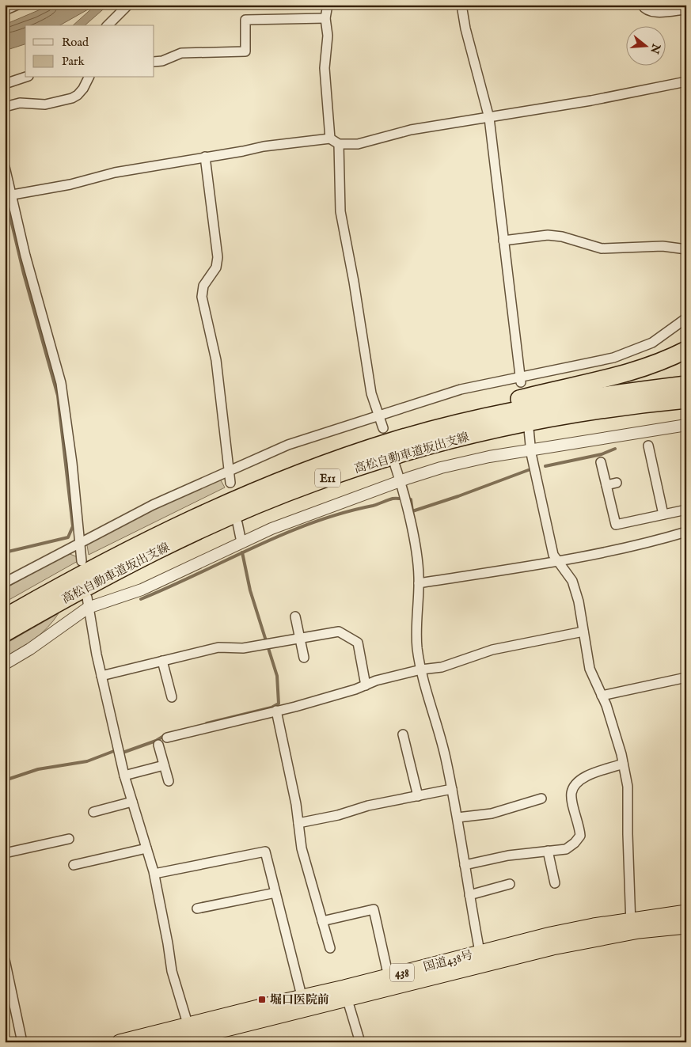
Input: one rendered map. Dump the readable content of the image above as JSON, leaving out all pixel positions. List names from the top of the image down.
{
  "streets": {
    "highway": [
      "高松自動車道坂出支線",
      "E11",
      "国道438号",
      "438"
    ]
  },
  "places": {
    "transit": ["堀口医院前"]
  },
  "legend": ["Road", "Park"],
  "north": "right"
}
